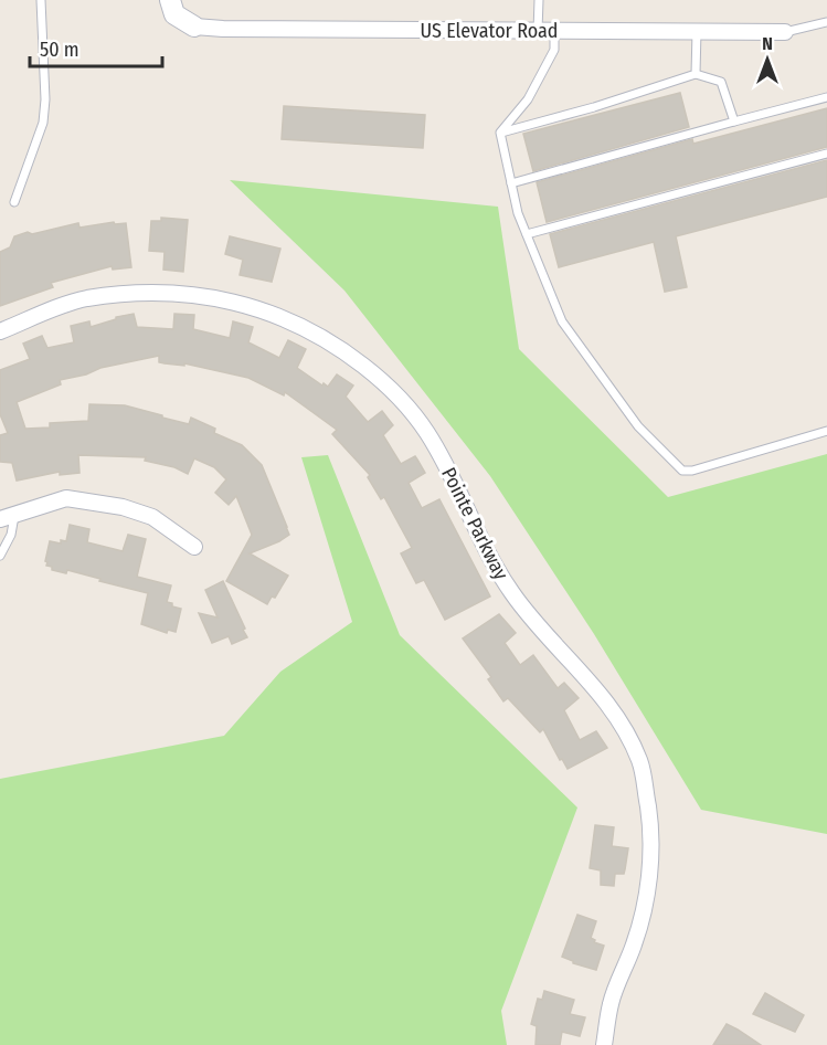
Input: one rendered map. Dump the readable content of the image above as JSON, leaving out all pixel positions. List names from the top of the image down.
{
  "streets": {
    "street": ["US Elevator Road", "Pointe Parkway"]
  },
  "scale_bar": "50 m",
  "north": "top"
}
